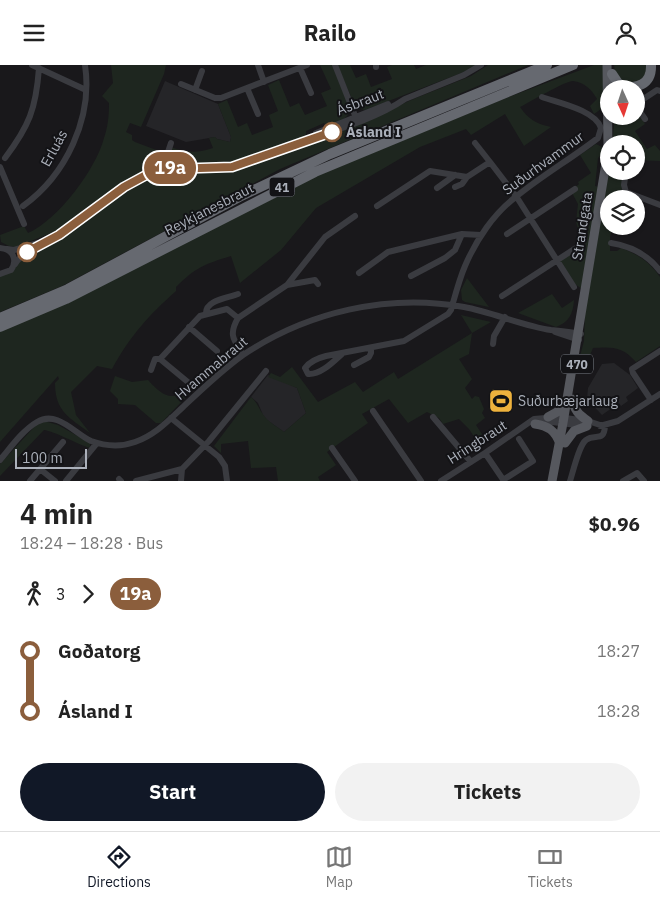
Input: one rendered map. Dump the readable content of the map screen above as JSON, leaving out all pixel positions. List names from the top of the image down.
{
  "streets": {
    "highway": ["41", "Reykjanesbraut"],
    "main road": ["Strandgata", "470"],
    "street": [
      "Ásbraut",
      "Erluás",
      "Suðurhvammur",
      "Hvammabraut",
      "Hringbraut"
    ]
  },
  "crossings": [
    ["Suðurhvammur", "Hvammabraut"],
    ["Strandgata", "Hvammabraut"],
    ["Strandgata", "Hringbraut"]
  ],
  "places": {
    "other": ["Ásland I"],
    "sports": ["Suðurbæjarlaug"]
  },
  "lines": ["bus line 19a"],
  "scale_bar": "100 m",
  "north": "bottom",
  "page": {
    "header": "Railo",
    "on_map": "19a",
    "scale": "100 m",
    "heading": ["4 min", "18:24 – 18:28 · Bus", "$0.96"],
    "legs": ["3", "19a"],
    "list": [
      {
        "name": "Goðatorg",
        "value": "18:27"
      },
      {
        "name": "Ásland I",
        "value": "18:28"
      }
    ],
    "buttons": ["Start", "Tickets"],
    "tabs": ["Directions", "Map", "Tickets"]
  }
}
